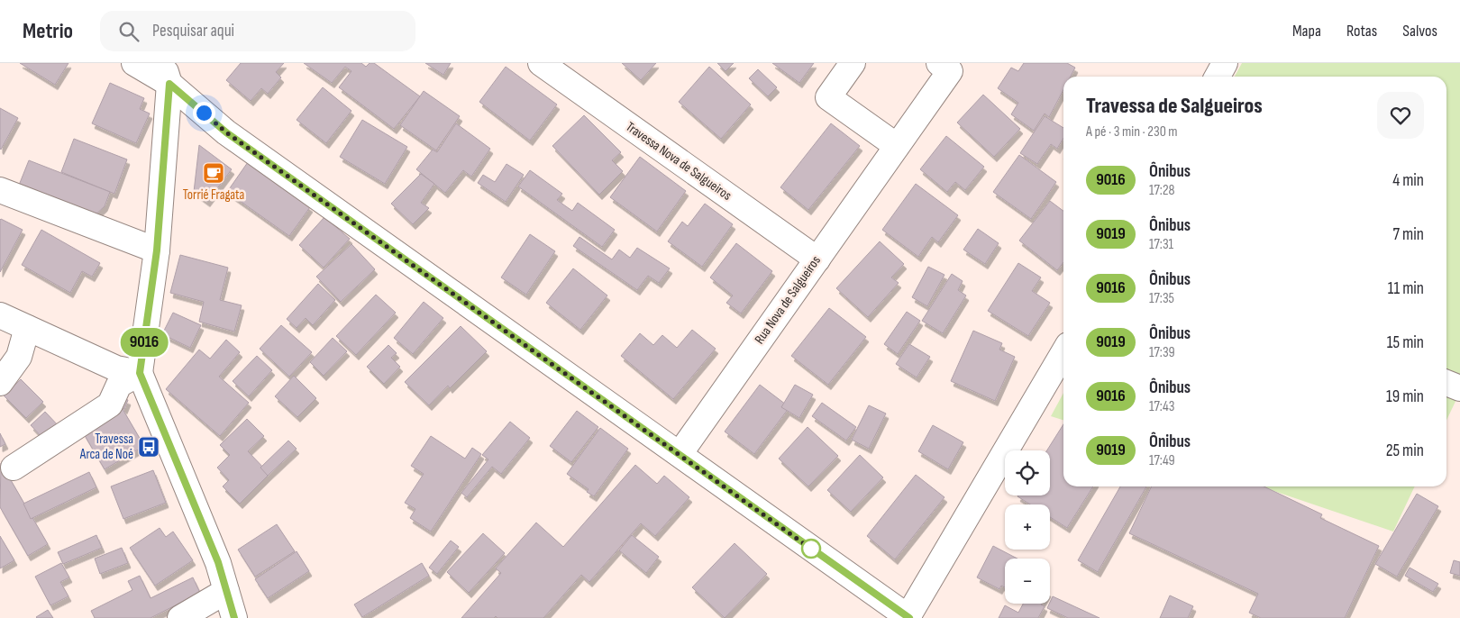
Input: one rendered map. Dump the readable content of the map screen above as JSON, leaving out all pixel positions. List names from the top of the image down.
{
  "streets": {
    "street": ["Travessa Nova de Salgueiros", "Rua Nova de Salgueiros"]
  },
  "crossings": [
    ["Travessa Nova de Salgueiros", "Rua Nova de Salgueiros"]
  ],
  "places": {
    "cafe": ["Torrié Fragata"],
    "bus stop": ["Travessa Arca de Noé"]
  },
  "lines": ["bus line 9016"],
  "page": {
    "header": "Metrio",
    "search": "Pesquisar aqui",
    "nav": ["Mapa", "Rotas", "Salvos"],
    "on_map": "9016",
    "heading": ["Travessa de Salgueiros", "A pé · 3 min · 230 m"],
    "list": [
      {
        "mark": "9016",
        "name": "Ônibus",
        "note": "17:28",
        "value": "4 min"
      },
      {
        "mark": "9019",
        "name": "Ônibus",
        "note": "17:31",
        "value": "7 min"
      },
      {
        "mark": "9016",
        "name": "Ônibus",
        "note": "17:35",
        "value": "11 min"
      },
      {
        "mark": "9019",
        "name": "Ônibus",
        "note": "17:39",
        "value": "15 min"
      },
      {
        "mark": "9016",
        "name": "Ônibus",
        "note": "17:43",
        "value": "19 min"
      },
      {
        "mark": "9019",
        "name": "Ônibus",
        "note": "17:49",
        "value": "25 min"
      }
    ],
    "map_buttons": ["+", "−"]
  }
}
